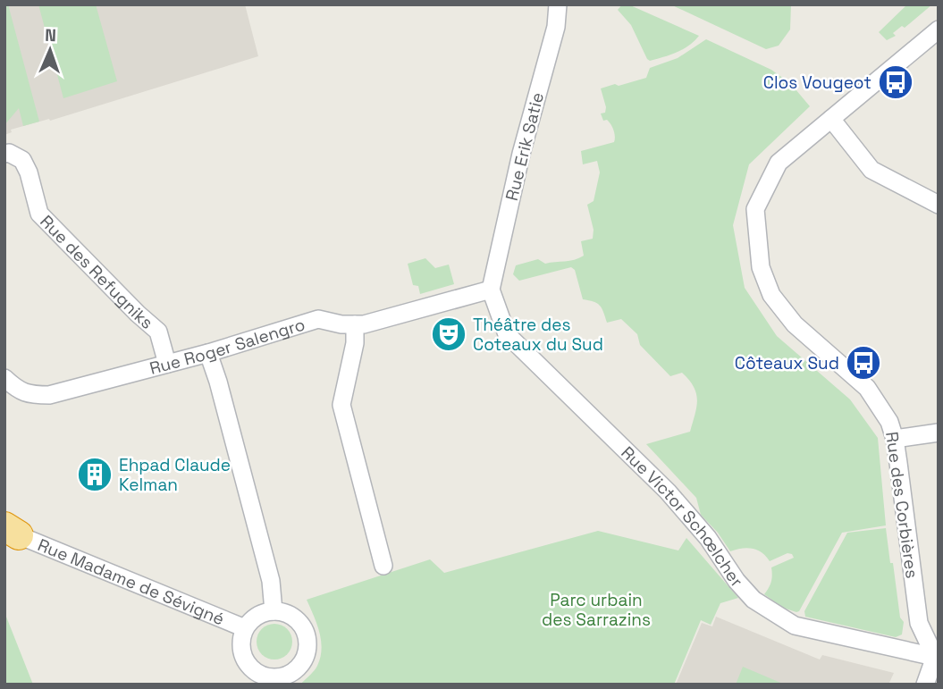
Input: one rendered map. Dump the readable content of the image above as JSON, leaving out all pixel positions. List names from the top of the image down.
{
  "streets": {
    "street": [
      "Rue Erik Satie",
      "Rue des Refugniks",
      "Rue Roger Salengro",
      "Rue des Corbières",
      "Rue Victor Schœlcher",
      "Rue Madame de Sévigné"
    ]
  },
  "crossings": [
    ["Rue Erik Satie", "Rue Roger Salengro"],
    ["Rue Erik Satie", "Rue Victor Schœlcher"],
    ["Rue des Refugniks", "Rue Roger Salengro"],
    ["Rue Roger Salengro", "Rue Victor Schœlcher"],
    ["Rue des Corbières", "Rue Victor Schœlcher"]
  ],
  "parks": ["Parc urbain des Sarrazins"],
  "places": {
    "bus stop": ["Clos Vougeot", "Côteaux Sud"],
    "theatre": ["Théâtre des Coteaux du Sud"],
    "building": ["Ehpad Claude Kelman"]
  },
  "north": "top"
}
